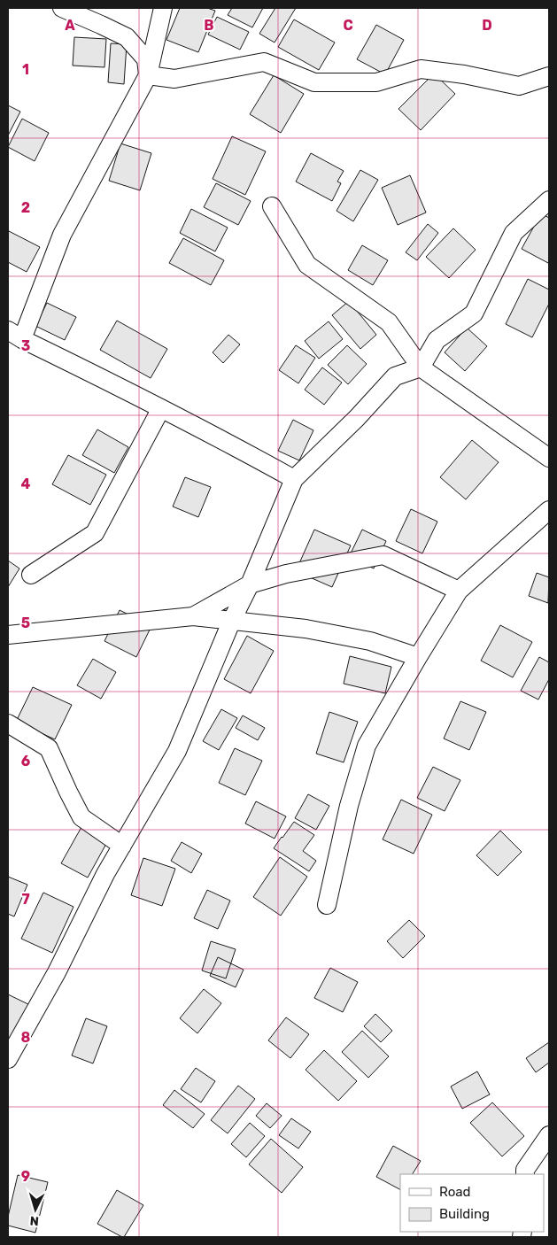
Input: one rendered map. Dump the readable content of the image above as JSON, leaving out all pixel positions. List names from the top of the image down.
{
  "legend": ["Road", "Building"],
  "north": "bottom",
  "grid": {
    "columns": [
      "A",
      "B",
      "C",
      "D"
    ],
    "rows": [
      "1",
      "2",
      "3",
      "4",
      "5",
      "6",
      "7",
      "8",
      "9"
    ]
  }
}
